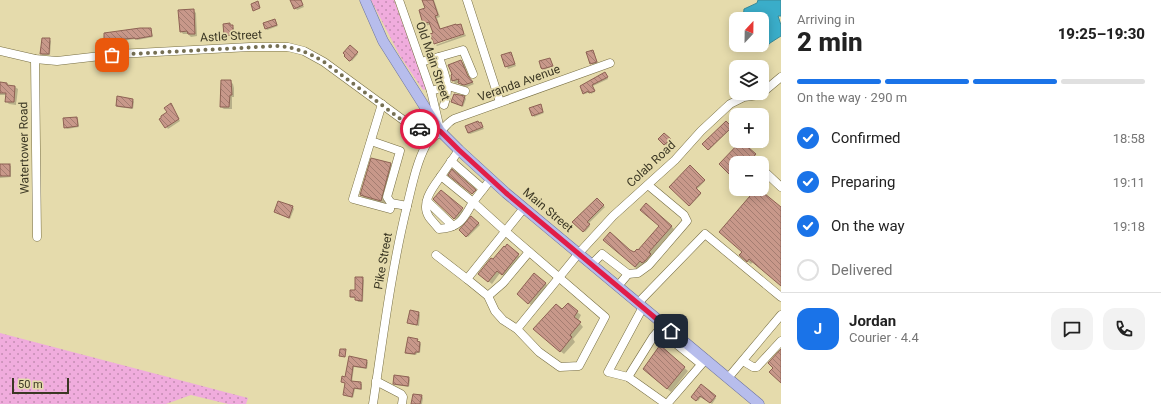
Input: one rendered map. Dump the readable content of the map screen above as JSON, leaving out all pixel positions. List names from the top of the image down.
{
  "streets": {
    "main road": ["Main Street"],
    "street": [
      "Astle Street",
      "Old Main Street",
      "Veranda Avenue",
      "Watertower Road",
      "Colab Road",
      "Pike Street"
    ]
  },
  "crossings": [
    ["Astle Street", "Old Main Street"],
    ["Astle Street", "Veranda Avenue"],
    ["Astle Street", "Watertower Road"],
    ["Astle Street", "Main Street"],
    ["Astle Street", "Pike Street"],
    ["Old Main Street", "Veranda Avenue"],
    ["Old Main Street", "Main Street"],
    ["Old Main Street", "Pike Street"],
    ["Veranda Avenue", "Main Street"],
    ["Veranda Avenue", "Pike Street"],
    ["Colab Road", "Main Street"],
    ["Main Street", "Pike Street"]
  ],
  "scale_bar": "50 m",
  "north": "top",
  "page": {
    "heading": ["2 min", "Arriving in", "19:25–19:30"],
    "panel": ["Jordan", "Courier · 4.4"],
    "map_buttons": ["+", "−"],
    "bar": "On the way · 290 m",
    "list": [
      ["Confirmed", "18:58"],
      ["Preparing", "19:11"],
      ["On the way", "19:18"],
      "Delivered"
    ],
    "round": "J",
    "scale": "50 m"
  }
}
